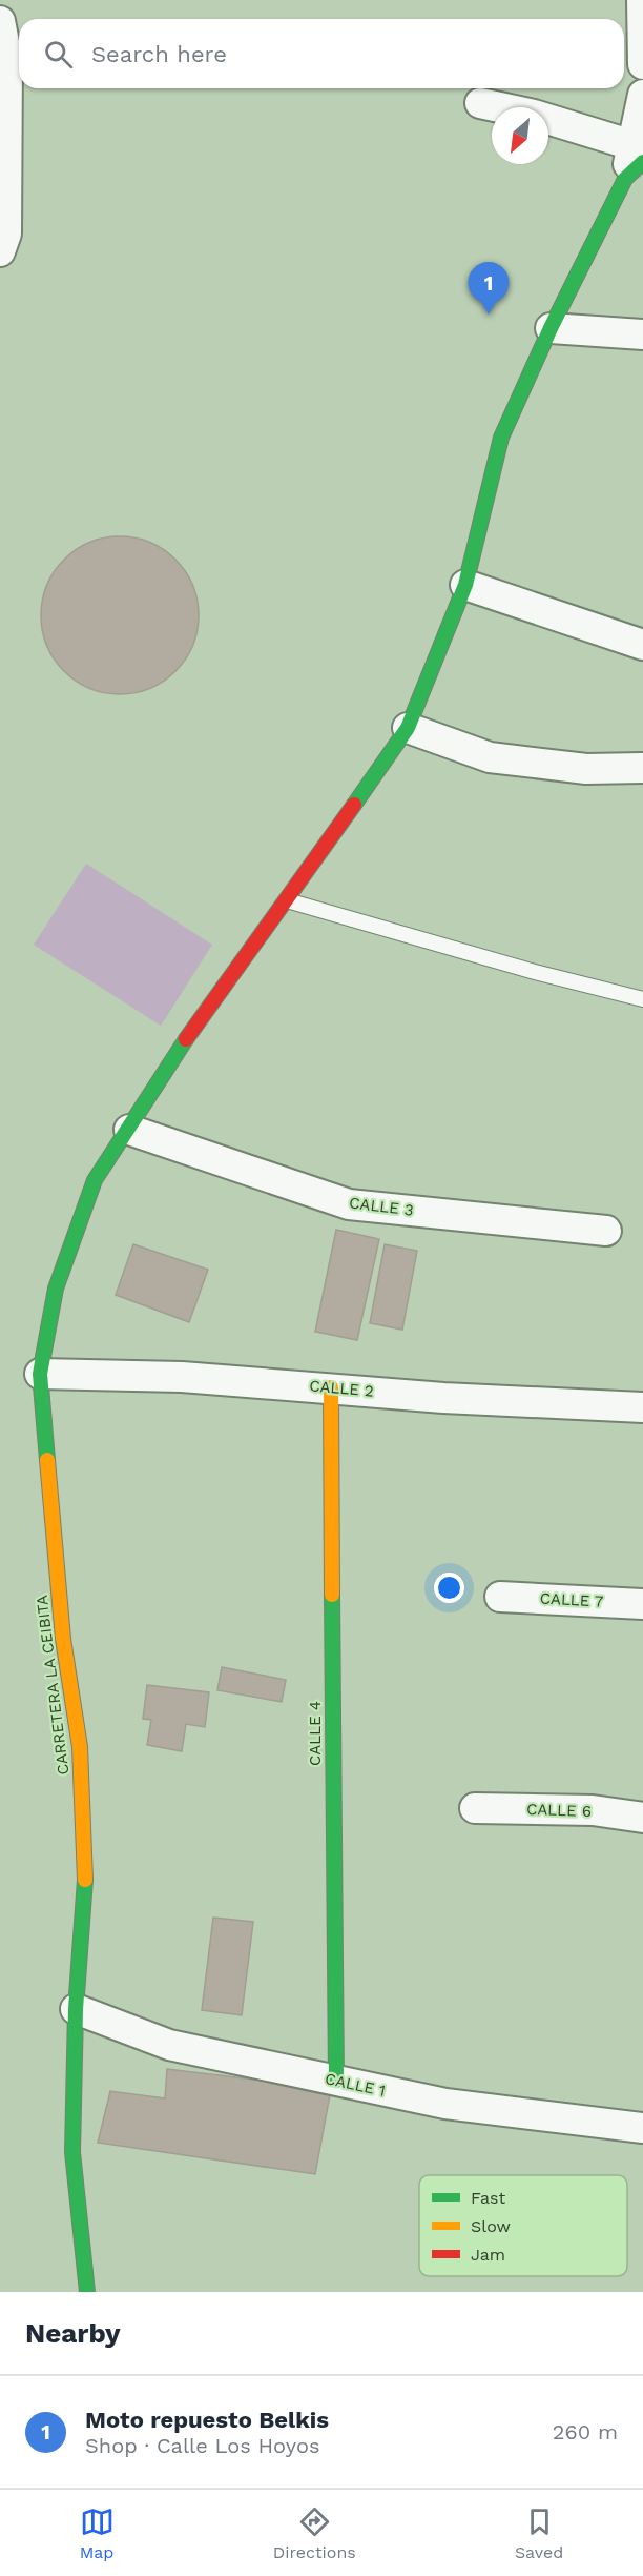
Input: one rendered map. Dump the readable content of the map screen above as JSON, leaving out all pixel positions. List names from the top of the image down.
{
  "streets": {
    "street": [
      "CALLE 3",
      "CALLE 2",
      "CALLE 7",
      "CARRETERA LA CEIBITA",
      "CALLE 4",
      "CALLE 6",
      "CALLE 1"
    ]
  },
  "crossings": [
    ["CALLE 3", "CARRETERA LA CEIBITA"],
    ["CALLE 2", "CARRETERA LA CEIBITA"],
    ["CALLE 2", "CALLE 4"],
    ["CARRETERA LA CEIBITA", "CALLE 1"],
    ["CALLE 4", "CALLE 1"]
  ],
  "legend": ["Fast", "Slow", "Jam"],
  "north": "bottom left",
  "page": {
    "search": "Search here",
    "pins": "1",
    "heading": "Nearby",
    "list": [
      {
        "mark": "1",
        "name": "Moto repuesto Belkis",
        "note": "Shop · Calle Los Hoyos",
        "value": "260 m"
      }
    ],
    "nav": ["Map", "Directions", "Saved"]
  }
}
